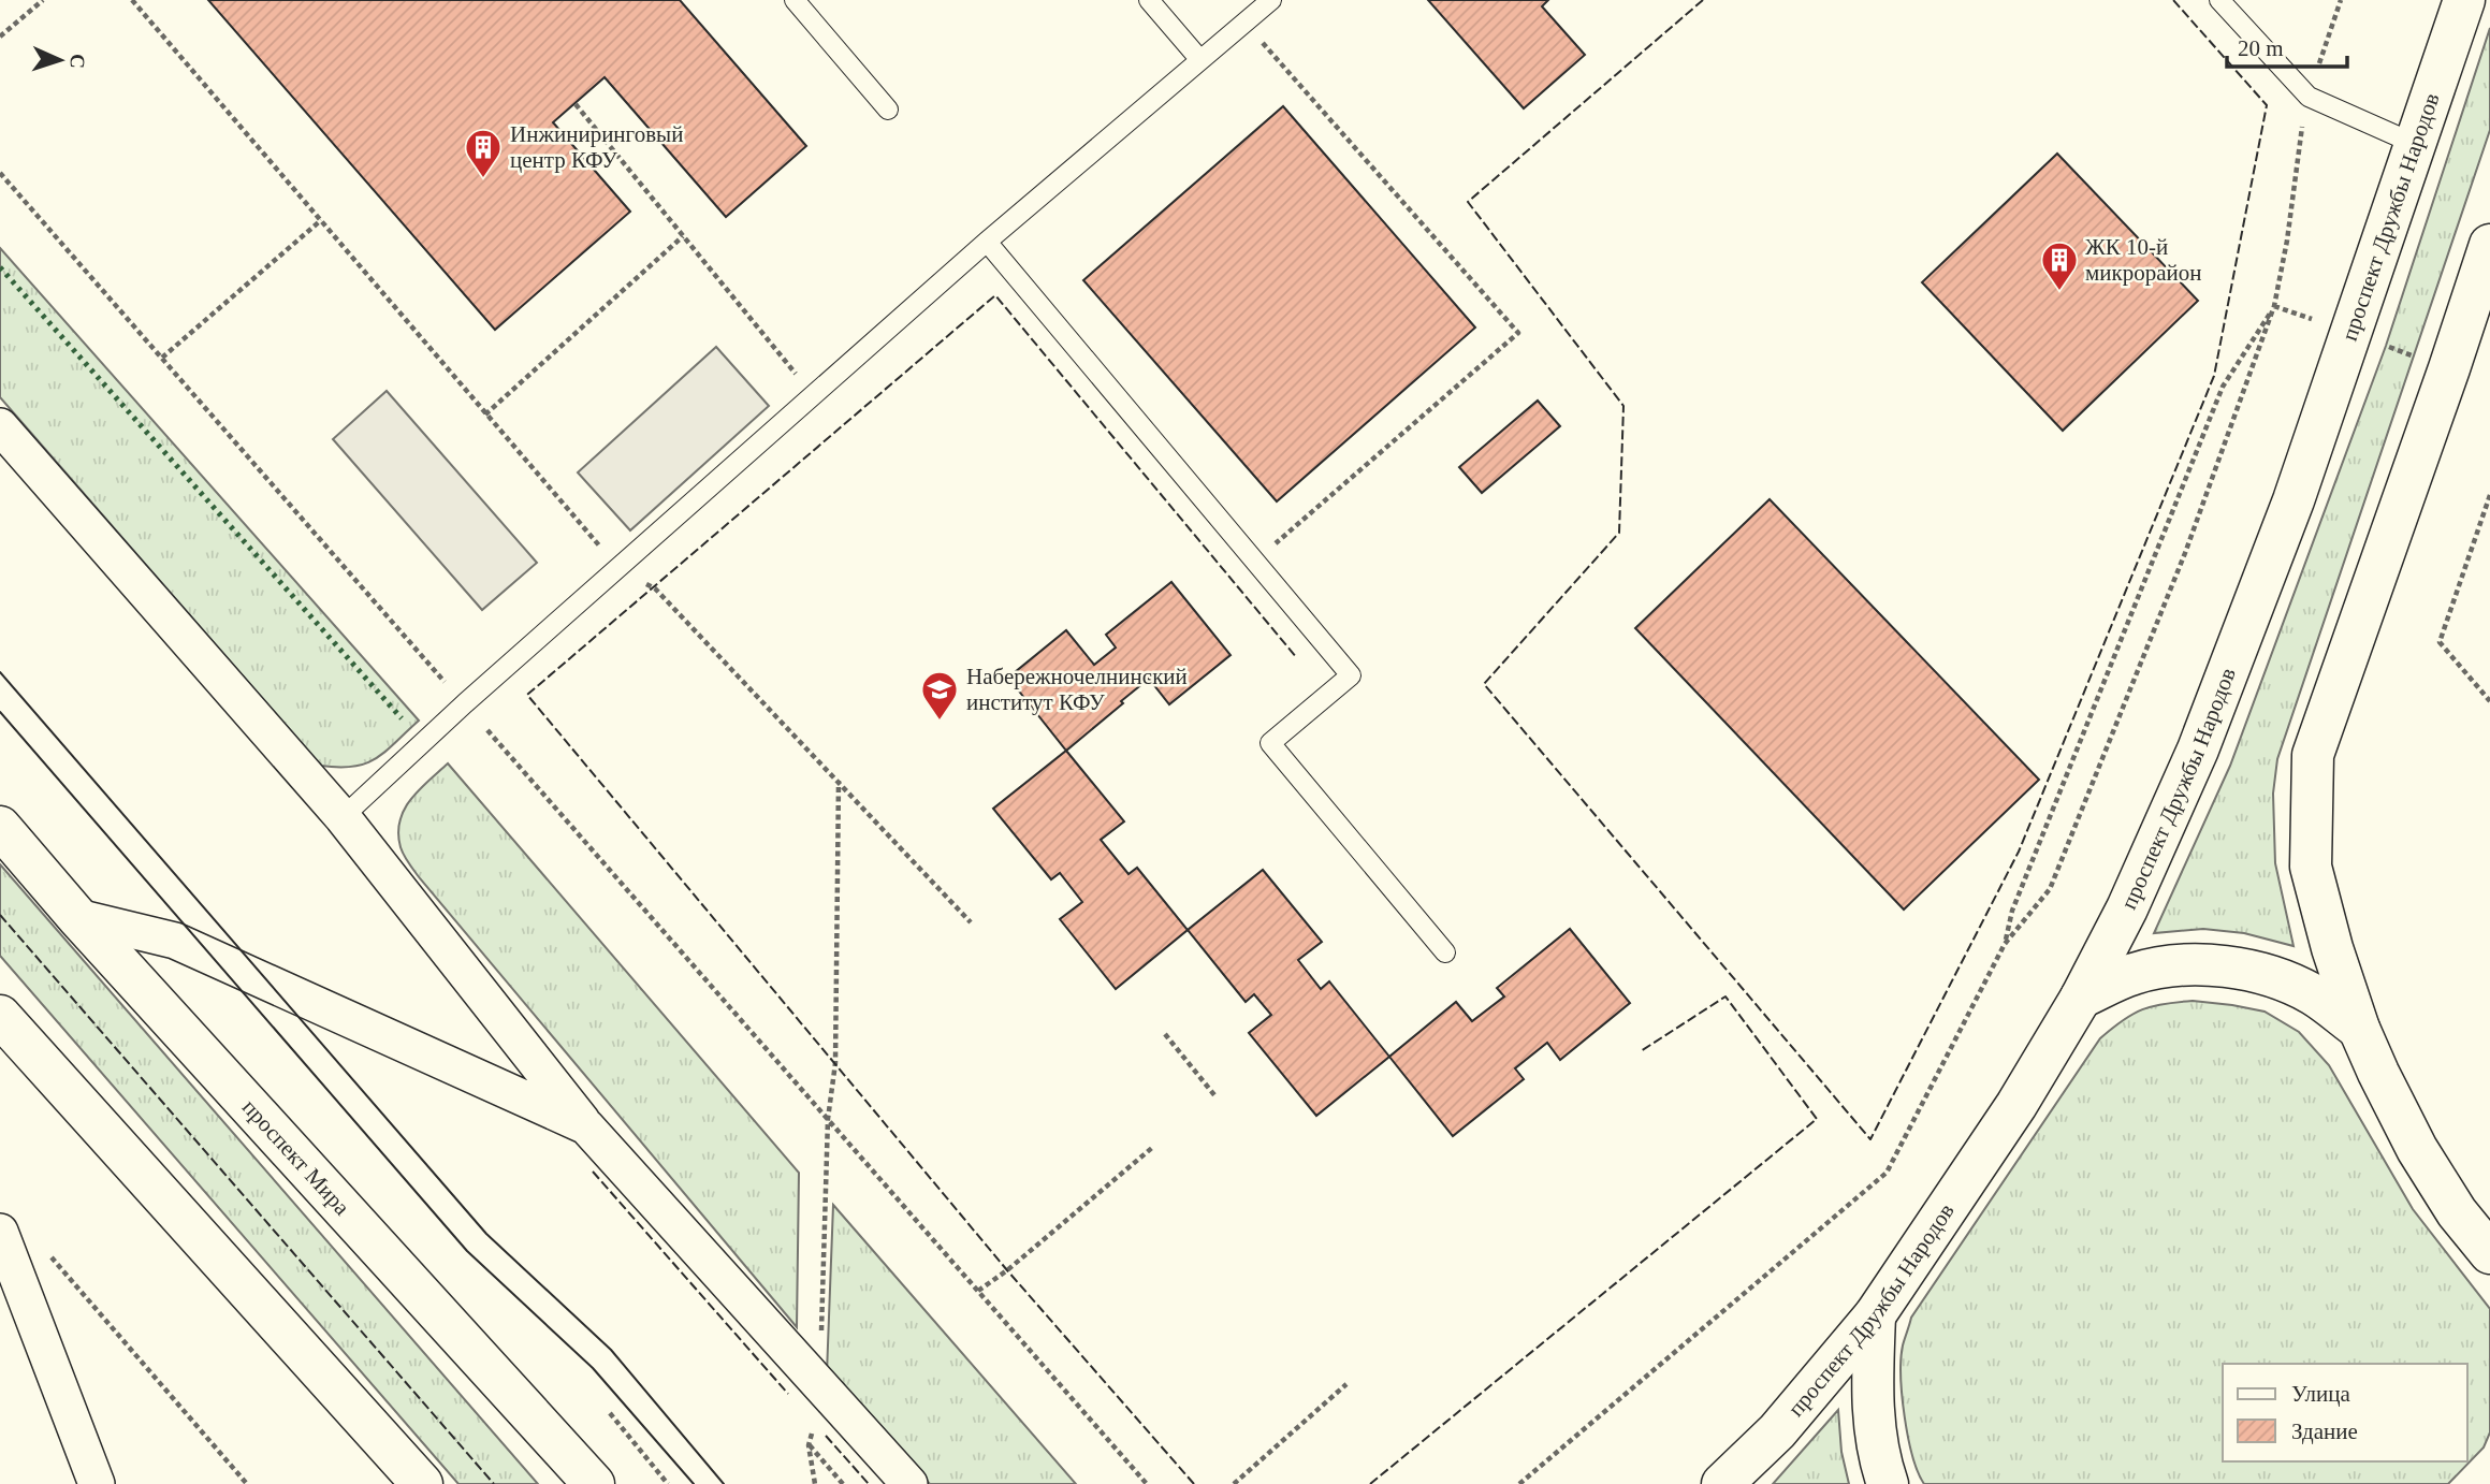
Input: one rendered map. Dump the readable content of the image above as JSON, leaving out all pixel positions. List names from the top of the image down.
{
  "streets": {
    "main road": ["проспект Дружбы Народов", "проспект Мира"]
  },
  "places": {
    "building": ["Инжиниринговый центр КФУ", "ЖК 10-й микрорайон"],
    "school or university": ["Набережночелнинский институт КФУ"]
  },
  "legend": ["Улица", "Здание"],
  "scale_bar": "20 m",
  "north": "right"
}
